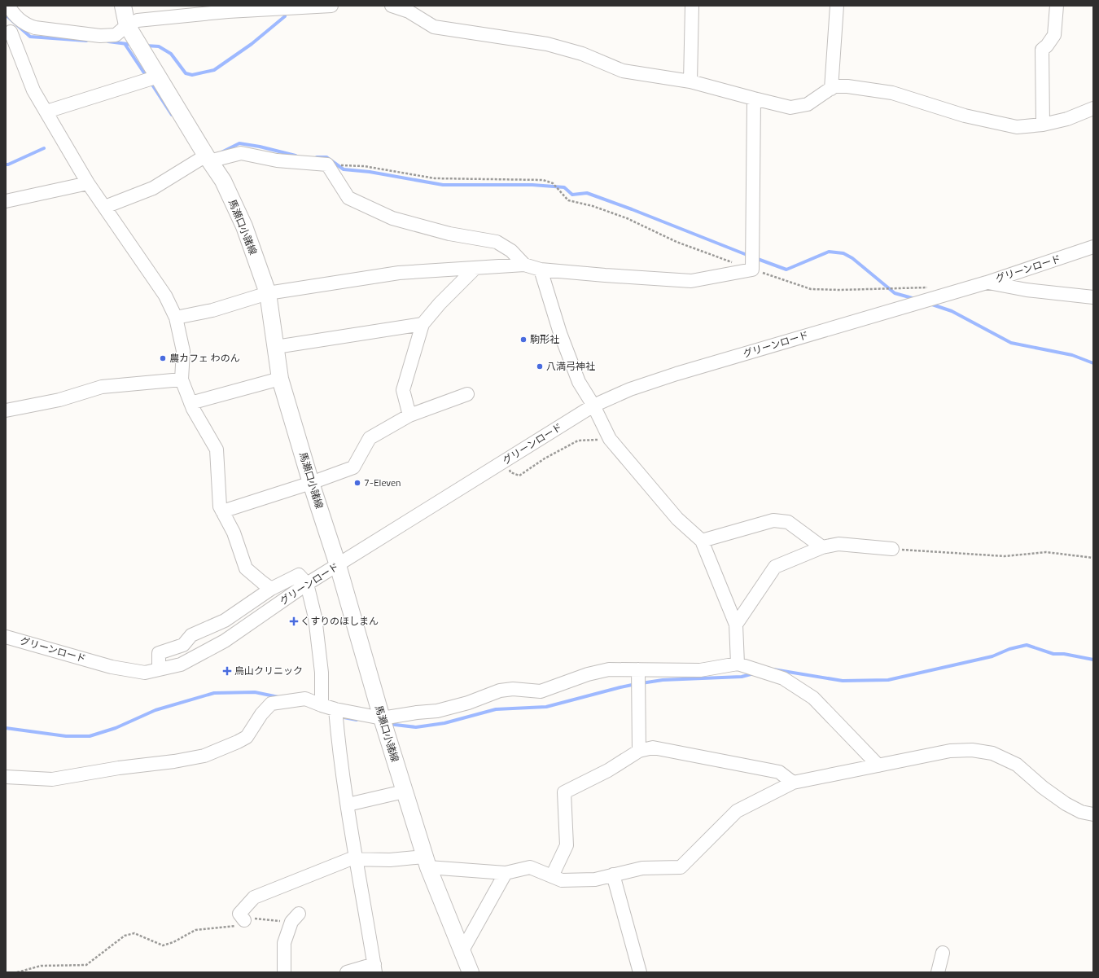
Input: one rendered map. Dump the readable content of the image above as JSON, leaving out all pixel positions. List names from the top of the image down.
{
  "streets": {
    "main road": ["馬瀬口小諸線"],
    "street": ["グリーンロード"]
  },
  "crossings": [
    ["馬瀬口小諸線", "グリーンロード"]
  ],
  "places": {
    "other": [
      "駒形社",
      "農カフェ わのん",
      "八満弓神社",
      "7-Eleven"
    ],
    "health": ["くすりのほしまん", "烏山クリニック"]
  }
}
